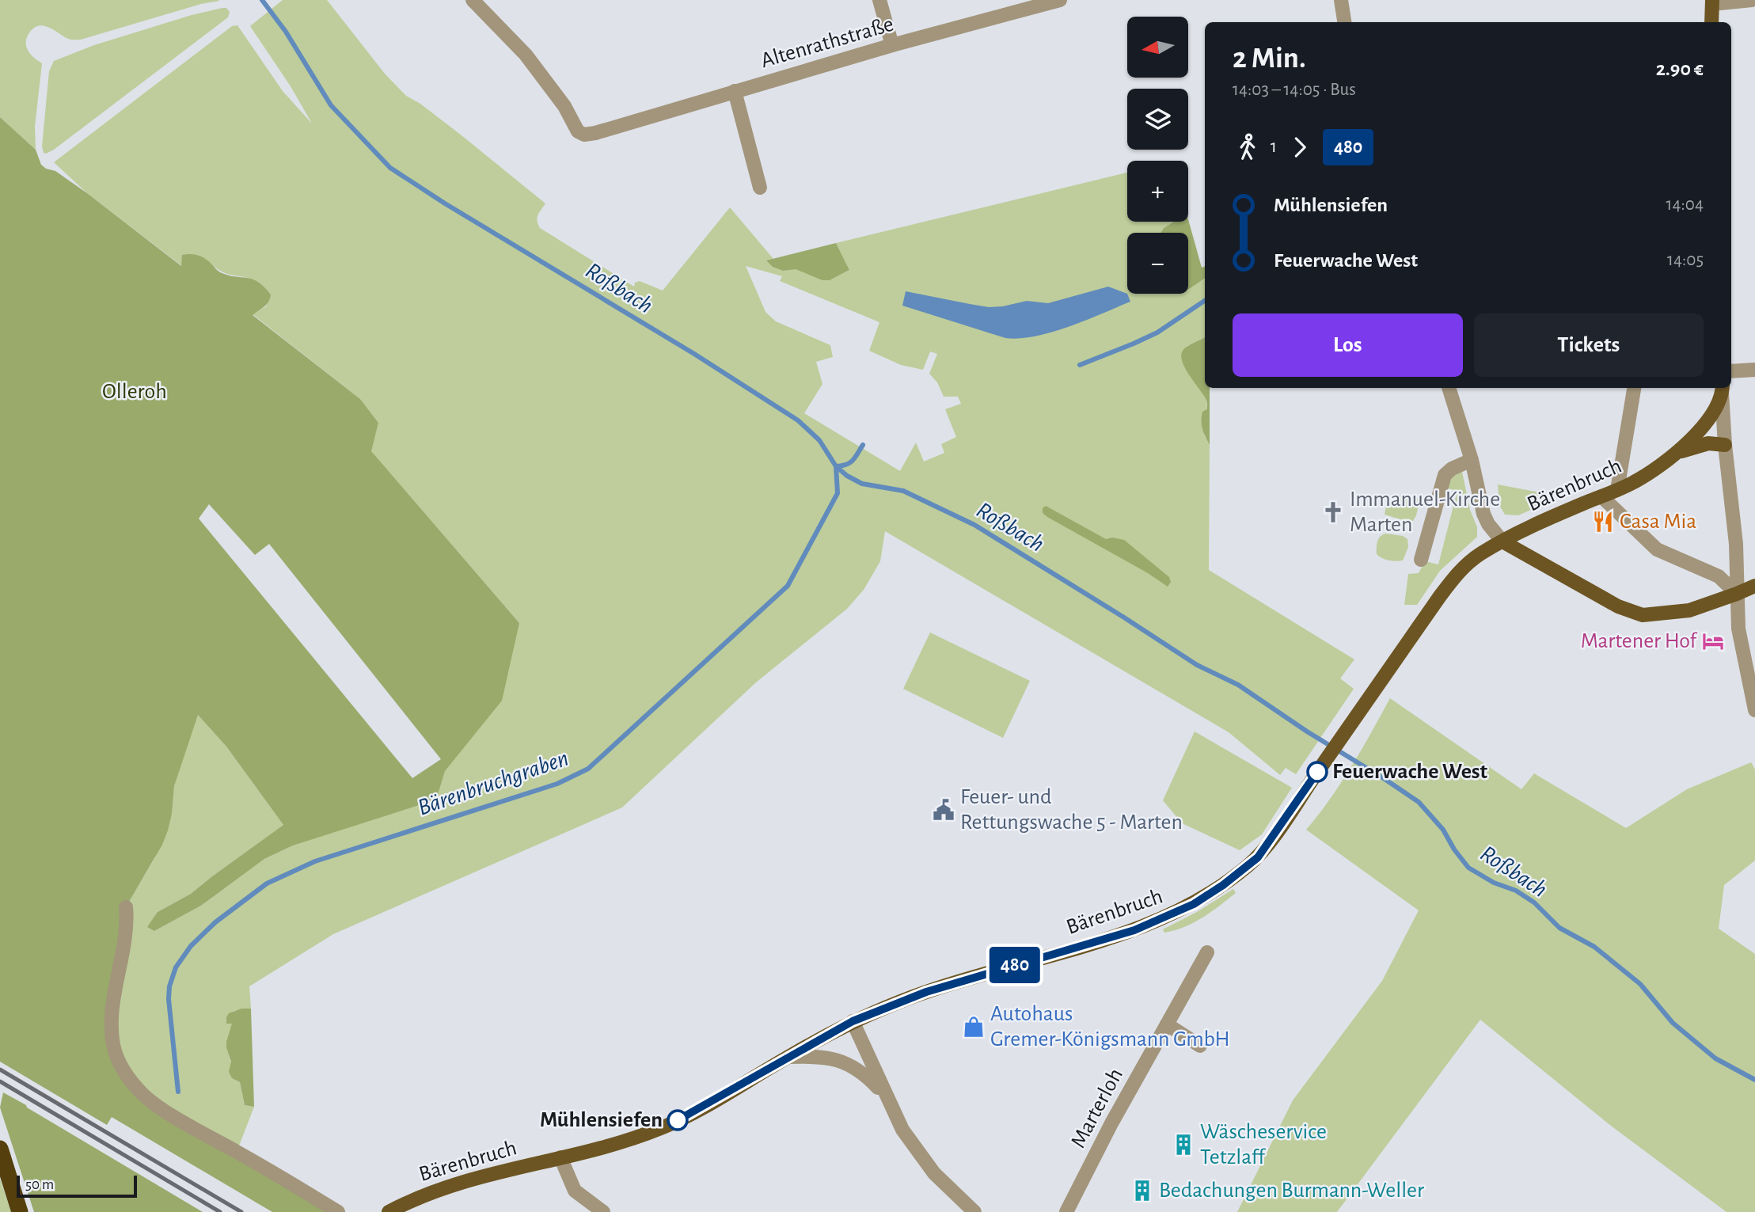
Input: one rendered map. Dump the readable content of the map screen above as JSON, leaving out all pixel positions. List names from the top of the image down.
{
  "streets": {
    "main road": ["Bärenbruch"],
    "street": ["Altenrathstraße", "Marterloh"]
  },
  "water": ["Roßbach", "Bärenbruchgraben"],
  "parks": ["Olleroh"],
  "places": {
    "church": ["Immanuel-Kirche Marten"],
    "restaurant": ["Casa Mia"],
    "hotel": ["Martener Hof"],
    "other": ["Feuerwache West", "Mühlensiefen"],
    "public building": ["Feuer- und Rettungswache 5 - Marten"],
    "shop": ["Autohaus Gremer-Königsmann GmbH"],
    "building": ["Wäscheservice Tetzlaff", "Bedachungen Burmann-Weller"]
  },
  "lines": ["bus line 480"],
  "scale_bar": "50 m",
  "north": "left",
  "page": {
    "on_map": "480",
    "map_buttons": ["+", "−"],
    "heading": ["2 Min.", "14:03 – 14:05 · Bus", "2.90 €"],
    "legs": ["1", "480"],
    "list": [
      {
        "name": "Mühlensiefen",
        "value": "14:04"
      },
      {
        "name": "Feuerwache West",
        "value": "14:05"
      }
    ],
    "buttons": ["Los", "Tickets"],
    "scale": "50 m"
  }
}
